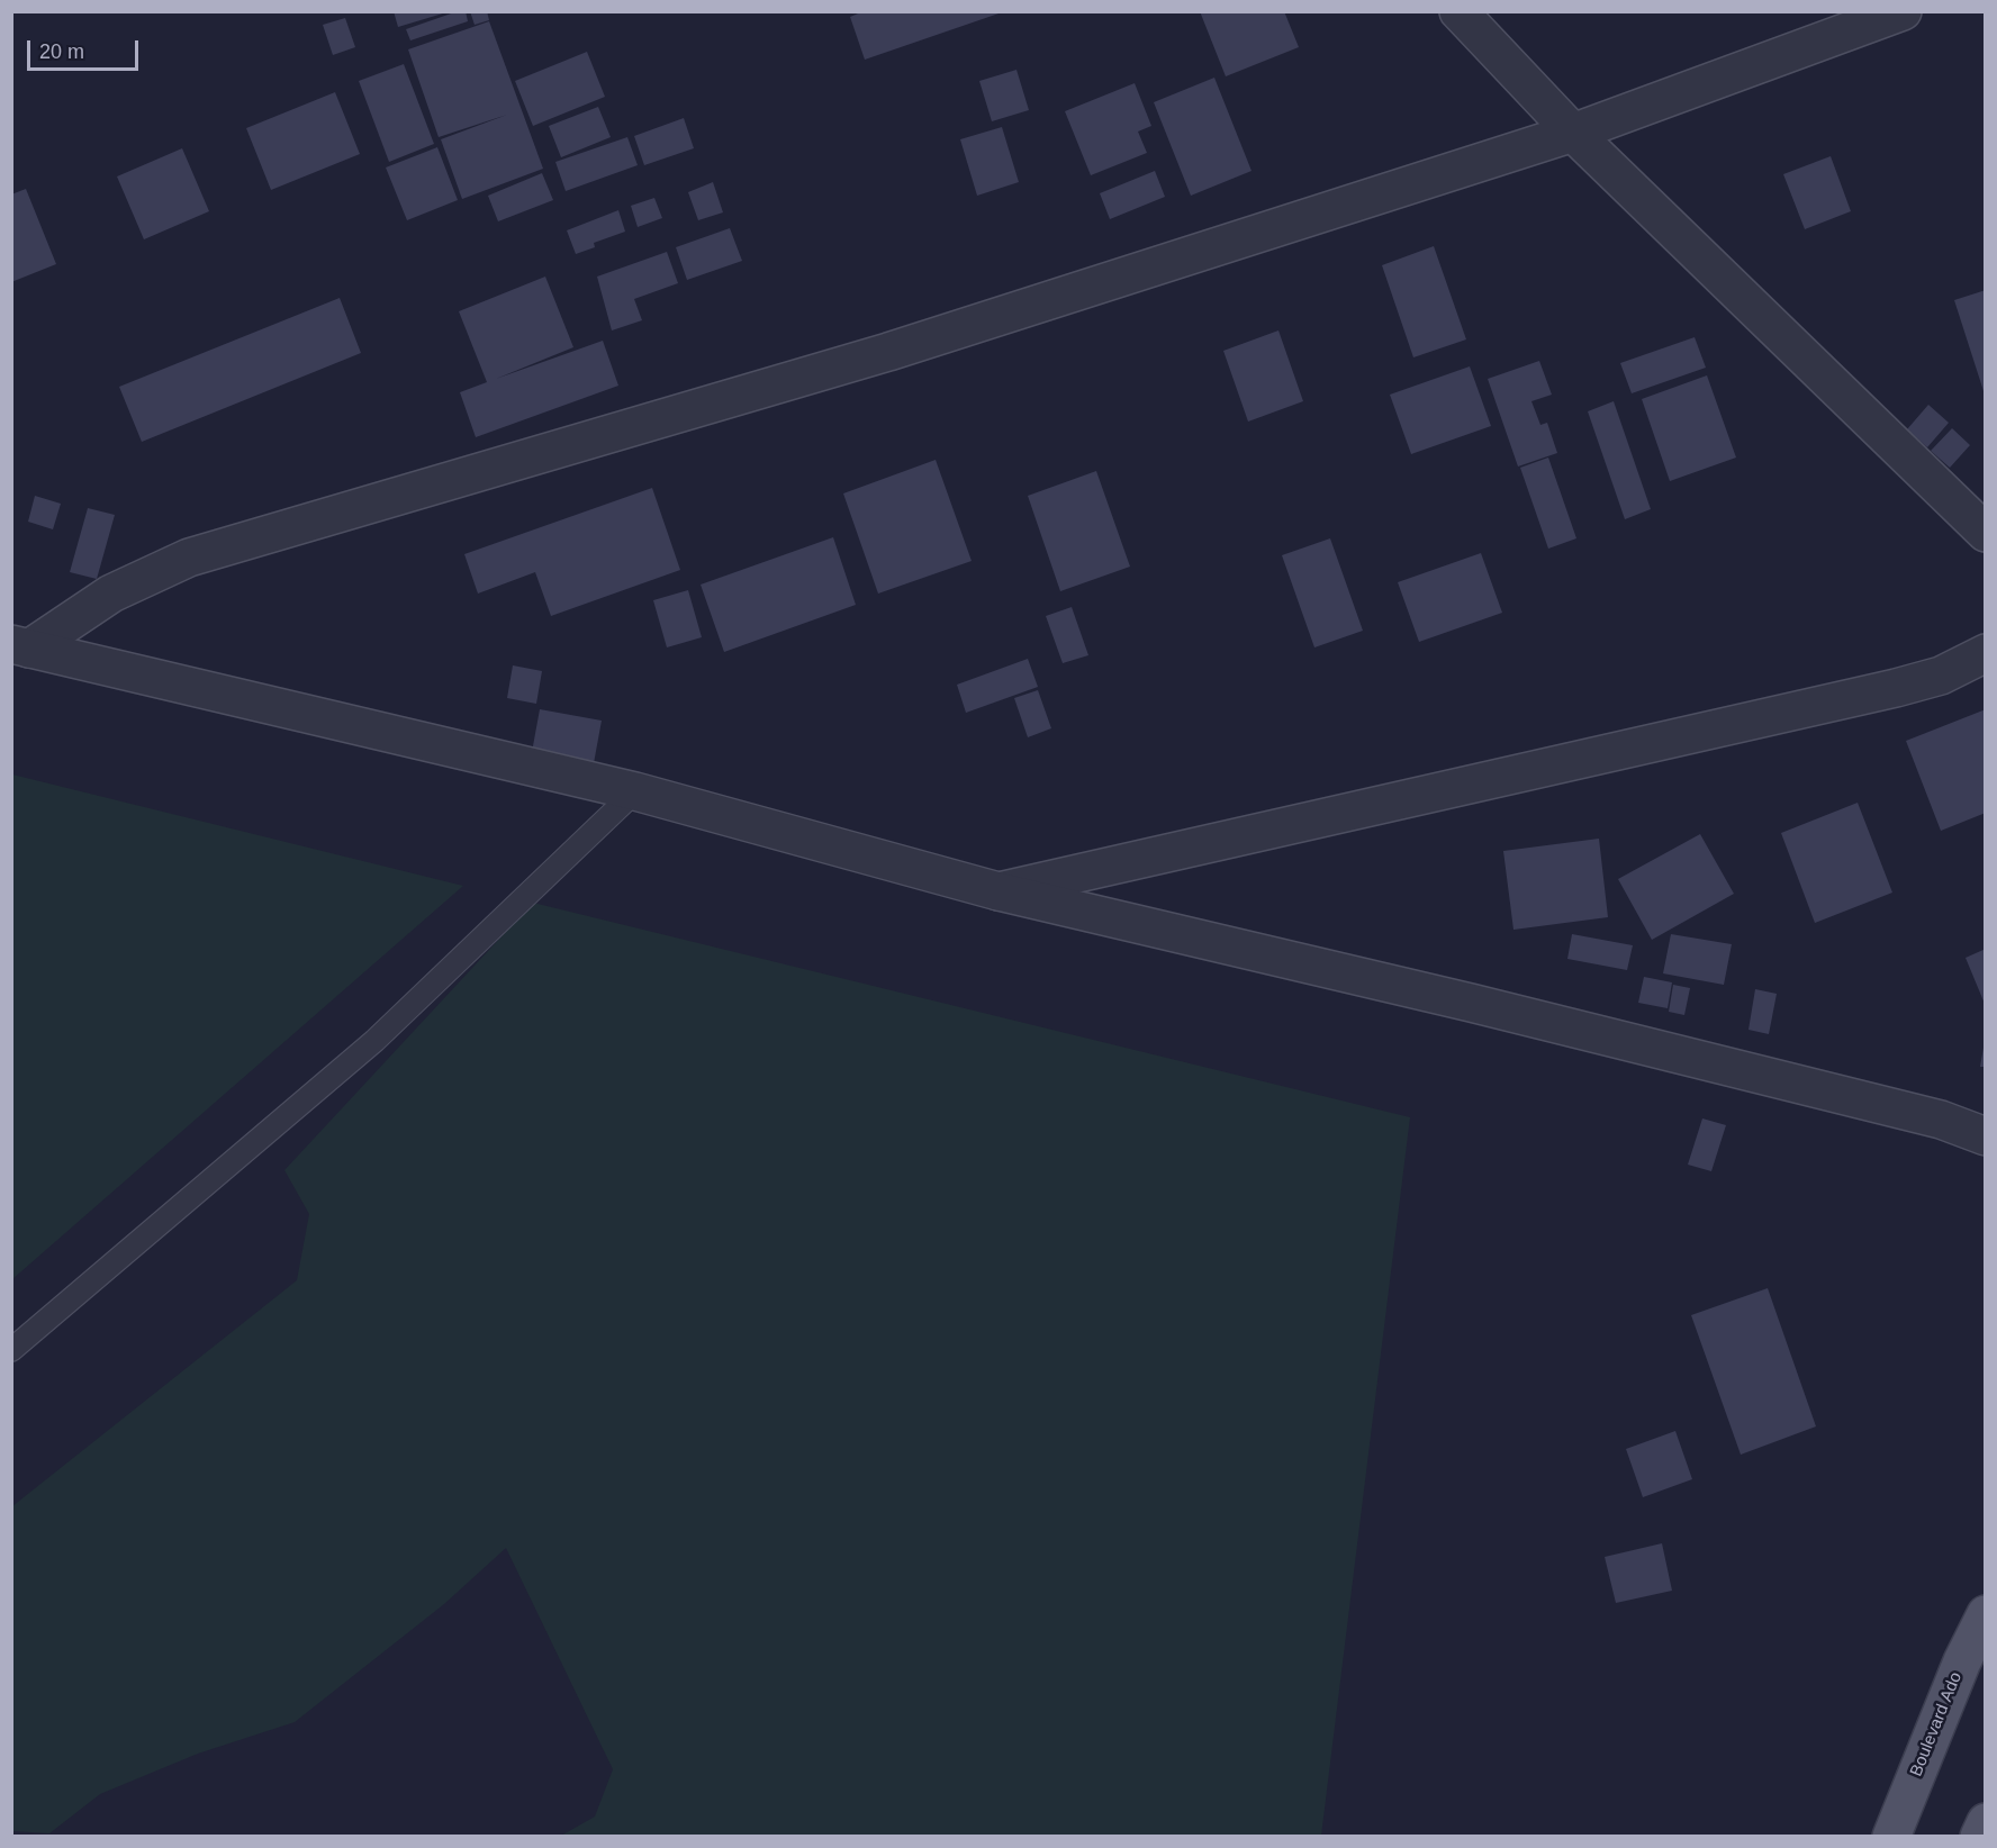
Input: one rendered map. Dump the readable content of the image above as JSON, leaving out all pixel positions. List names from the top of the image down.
{
  "streets": {
    "main road": ["Boulevard Ado"]
  },
  "scale_bar": "20 m"
}
